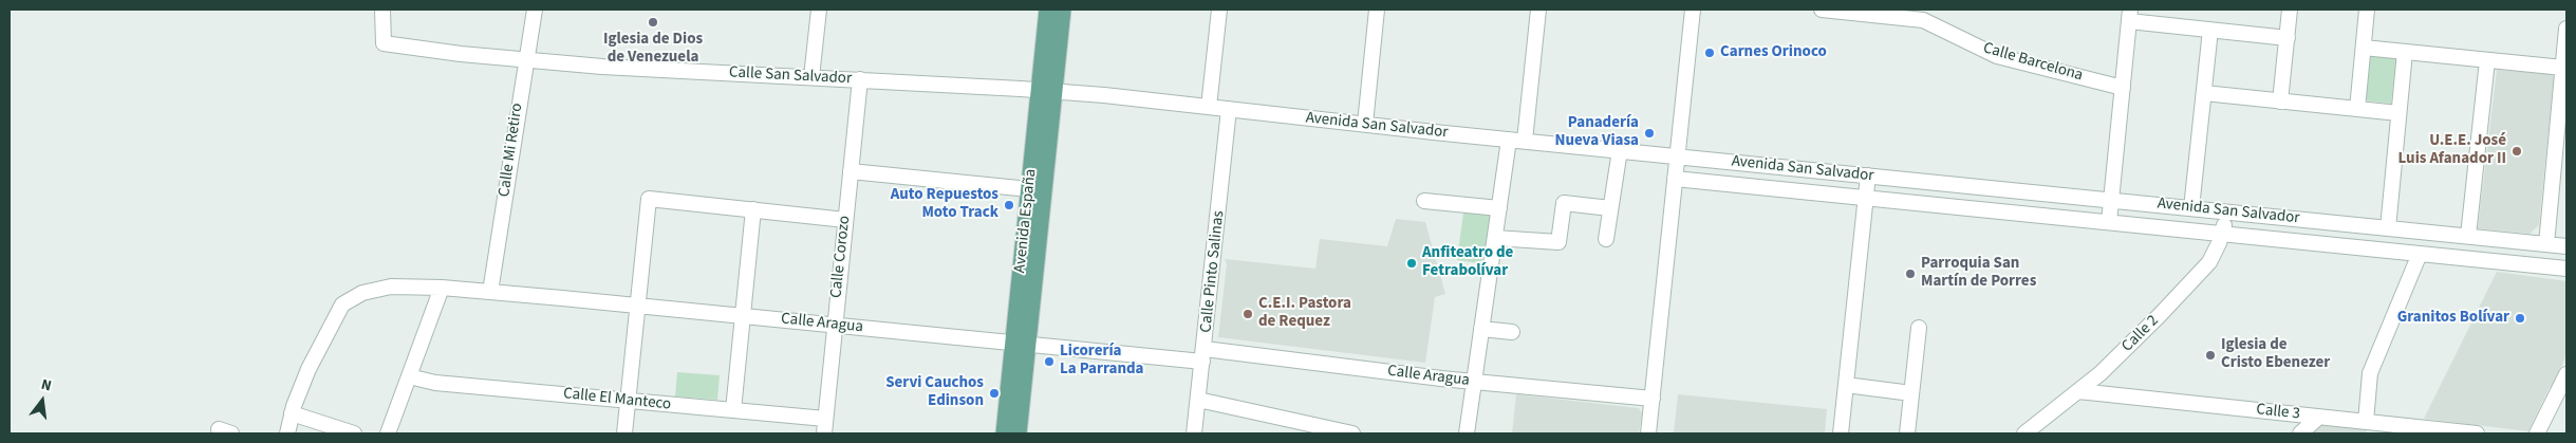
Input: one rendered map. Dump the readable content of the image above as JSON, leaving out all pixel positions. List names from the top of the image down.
{
  "streets": {
    "main road": ["Avenida España"],
    "street": [
      "Calle Barcelona",
      "Calle San Salvador",
      "Avenida San Salvador",
      "Calle Mi Retiro",
      "Calle Corozo",
      "Calle Pinto Salinas",
      "Calle Aragua",
      "Calle 2",
      "Calle El Manteco",
      "Calle 3"
    ]
  },
  "crossings": [
    ["Calle San Salvador", "Avenida San Salvador"],
    ["Calle San Salvador", "Calle Mi Retiro"],
    ["Calle San Salvador", "Avenida España"],
    ["Calle San Salvador", "Calle Corozo"],
    ["Avenida San Salvador", "Avenida España"],
    ["Avenida San Salvador", "Calle Pinto Salinas"],
    ["Avenida San Salvador", "Calle 2"],
    ["Calle Mi Retiro", "Calle Aragua"],
    ["Avenida España", "Calle Aragua"],
    ["Calle Corozo", "Calle Aragua"],
    ["Calle Corozo", "Calle El Manteco"],
    ["Calle Pinto Salinas", "Calle Aragua"],
    ["Calle 2", "Calle 3"]
  ],
  "places": [
    "Iglesia de Dios de Venezuela",
    "Carnes Orinoco",
    "Panadería Nueva Viasa",
    "U.E.E. José Luis Afanador II",
    "Auto Repuestos Moto Track",
    "Anfiteatro de Fetrabolívar",
    "Parroquia San Martín de Porres",
    "C.E.I. Pastora de Requez",
    "Granitos Bolívar",
    "Iglesia de Cristo Ebenezer",
    "Licorería La Parranda",
    "Servi Cauchos Edinson"
  ],
  "north": "top"
}
